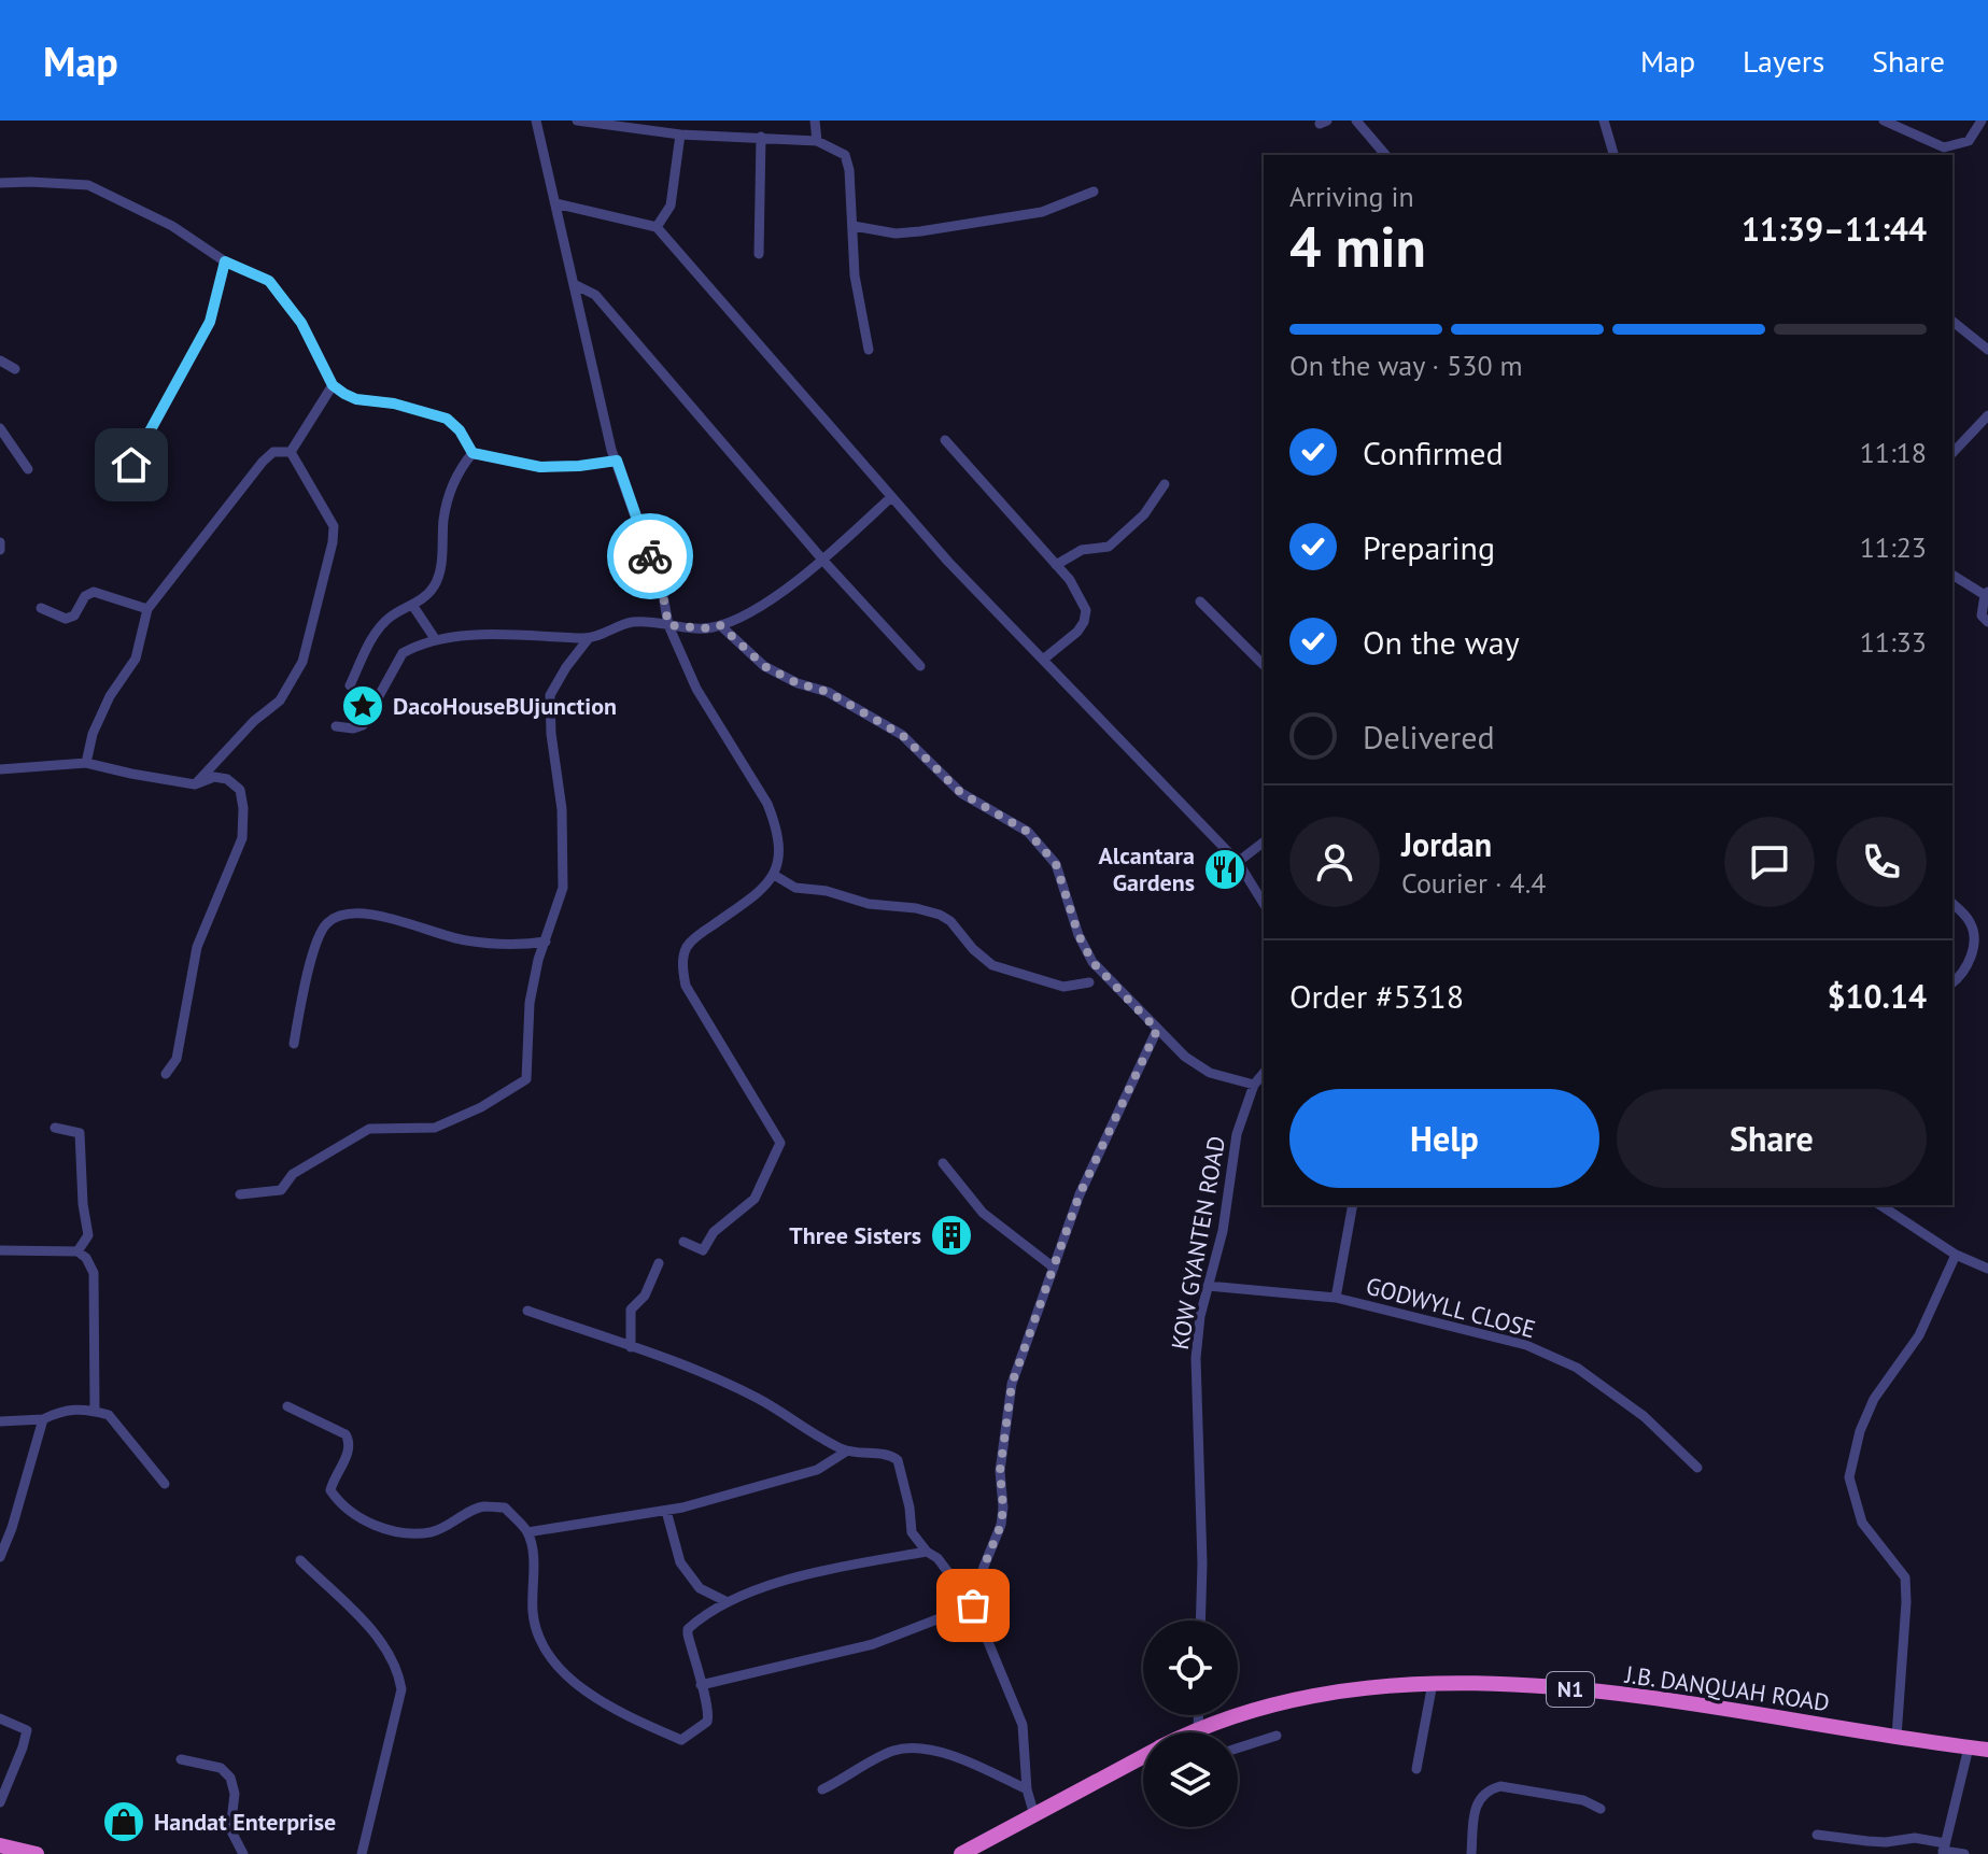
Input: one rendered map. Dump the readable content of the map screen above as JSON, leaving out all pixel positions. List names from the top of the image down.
{
  "streets": {
    "highway": ["J.B. DANQUAH ROAD", "N1"],
    "street": ["KOW GYANTEN ROAD", "GODWYLL CLOSE"]
  },
  "crossings": [
    ["KOW GYANTEN ROAD", "GODWYLL CLOSE"]
  ],
  "places": {
    "place": ["DacoHouseBUjunction"],
    "restaurant": ["Alcantara Gardens"],
    "building": ["Three Sisters"],
    "shop": ["Handat Enterprise"]
  },
  "page": {
    "header": "Map",
    "nav": ["Map", "Layers", "Share"],
    "heading": ["4 min", "Arriving in", "11:39–11:44"],
    "panel": [
      "Jordan",
      "Courier · 4.4",
      "Order #5318",
      "$10.14"
    ],
    "bar": "On the way · 530 m",
    "list": [
      ["Confirmed", "11:18"],
      ["Preparing", "11:23"],
      ["On the way", "11:33"],
      "Delivered"
    ],
    "buttons": ["Help", "Share"]
  }
}
